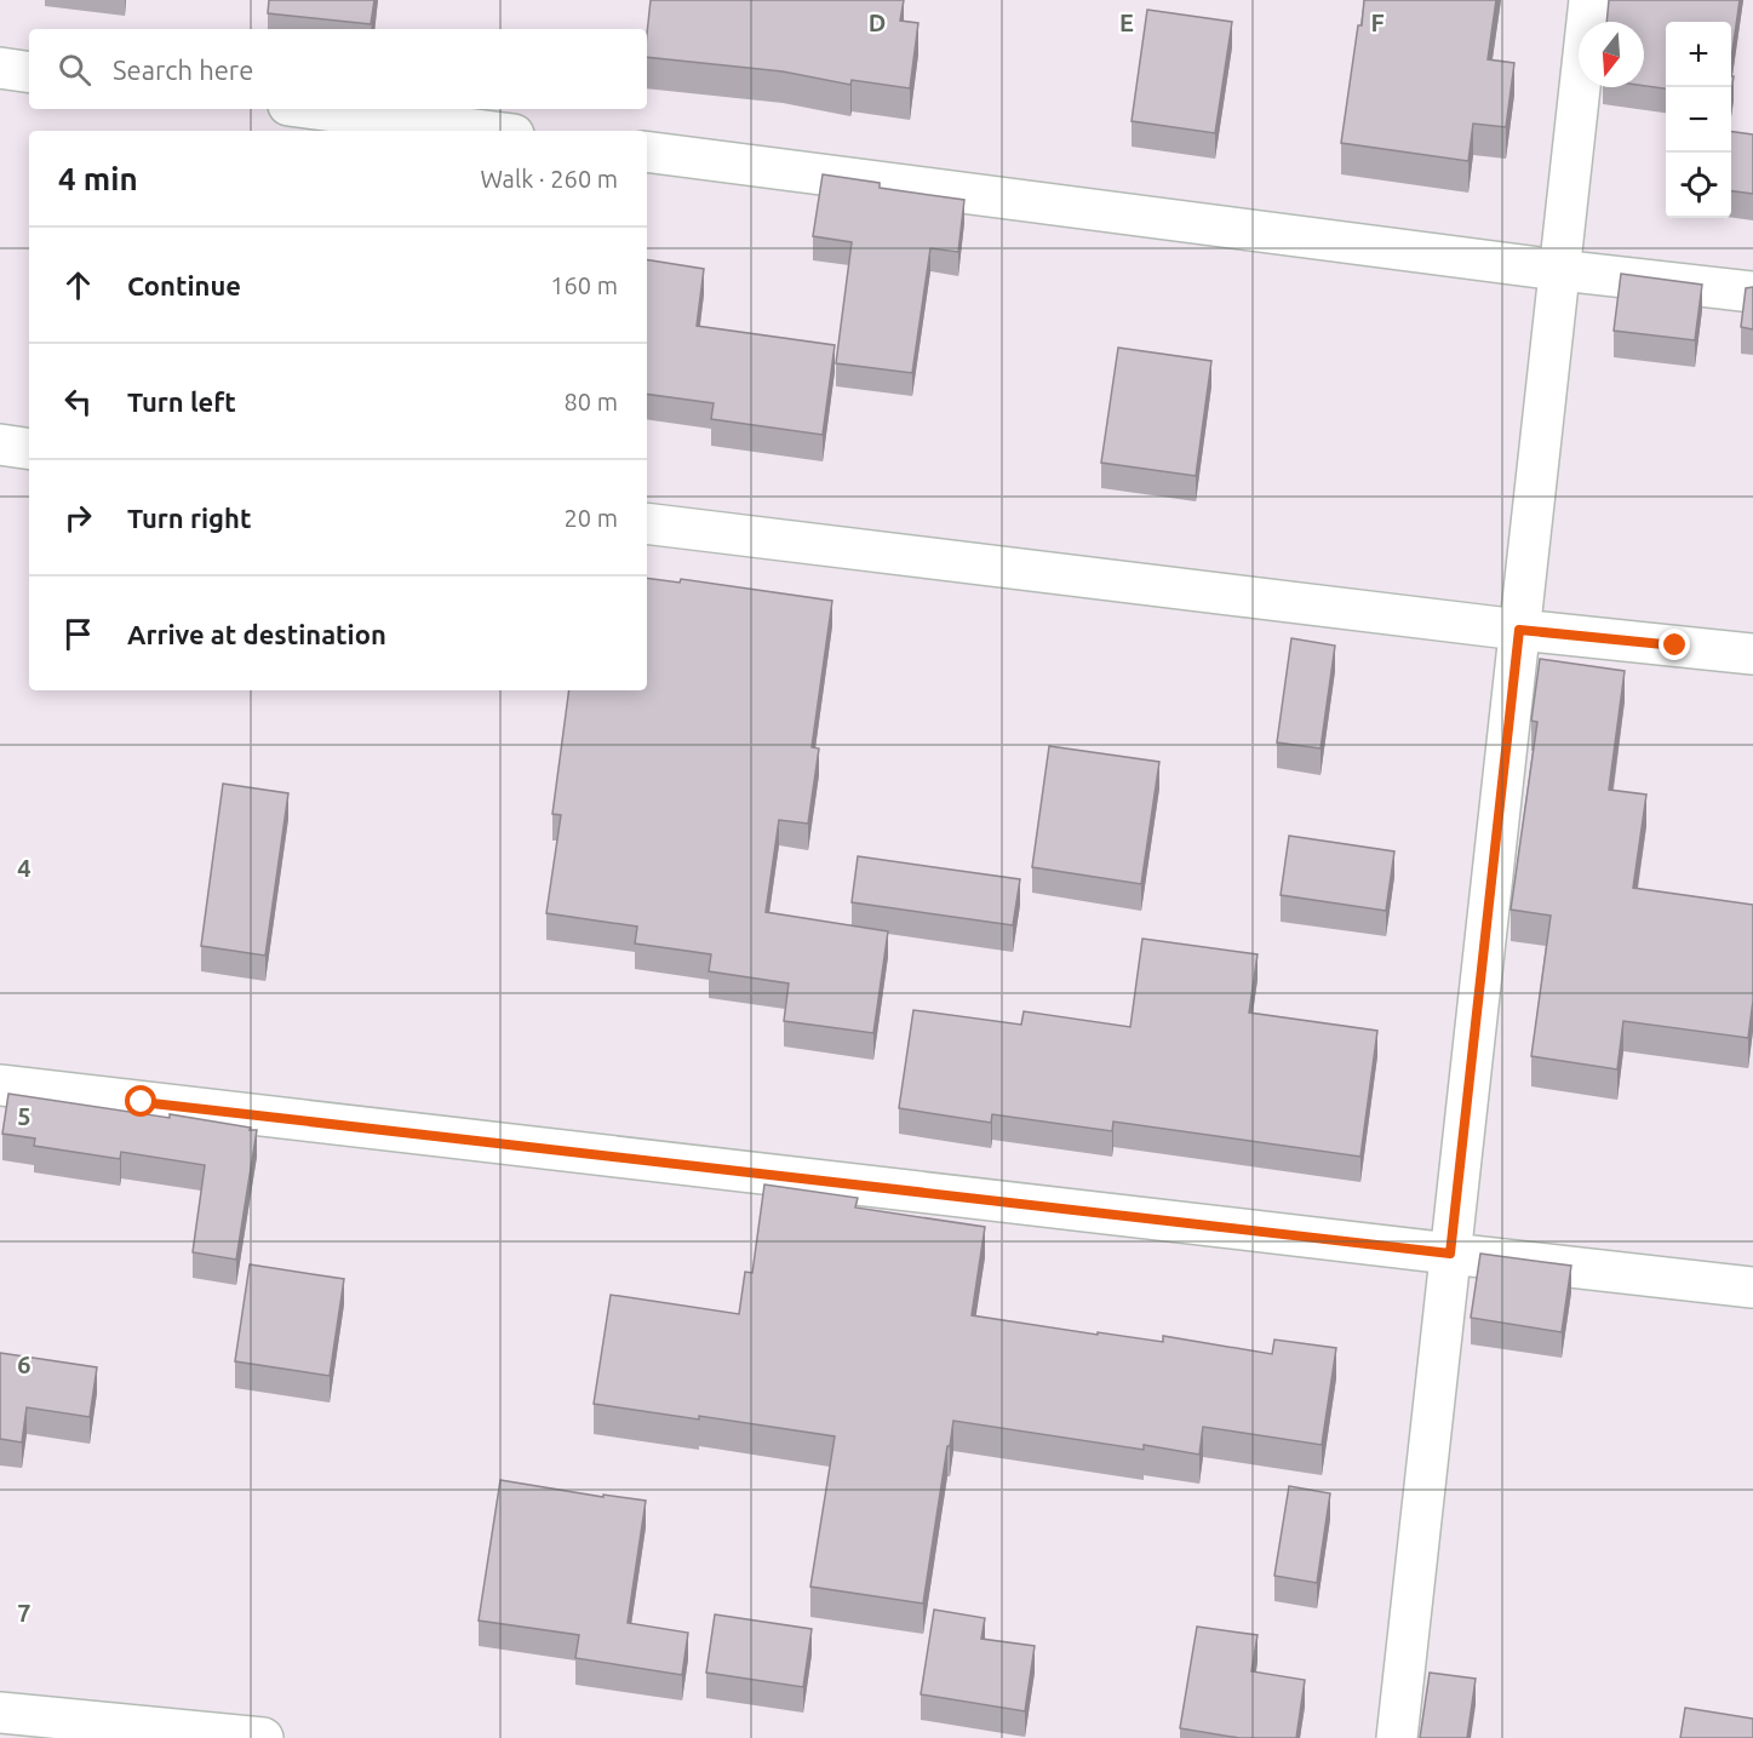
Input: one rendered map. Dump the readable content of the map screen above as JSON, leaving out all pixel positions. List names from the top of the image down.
{
  "north": "bottom",
  "page": {
    "map_buttons": ["+", "−"],
    "search": "Search here",
    "heading": ["4 min", "Walk · 260 m"],
    "list": [
      ["Continue", "160 m"],
      ["Turn left", "80 m"],
      ["Turn right", "20 m"],
      "Arrive at destination"
    ]
  },
  "grid": {
    "columns": ["D", "E", "F"],
    "rows": [
      "4",
      "5",
      "6",
      "7"
    ]
  }
}
